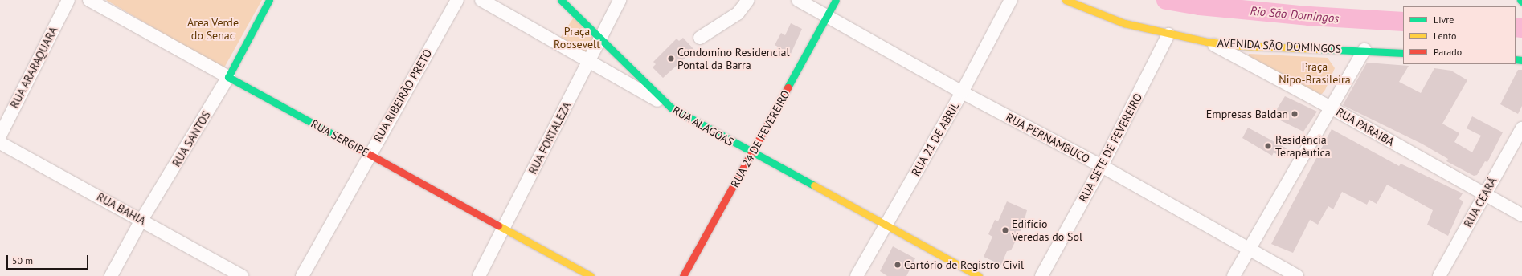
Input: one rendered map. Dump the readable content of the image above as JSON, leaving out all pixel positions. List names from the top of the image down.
{
  "streets": {
    "street": [
      "AVENIDA SÃO DOMINGOS",
      "RUA ARARAQUARA",
      "RUA RIBEIRÃO PRETO",
      "RUA ALAGOAS",
      "RUA PARAIBA",
      "RUA SERGIPE",
      "RUA FORTALEZA",
      "RUA PERNAMBUCO",
      "RUA SANTOS",
      "RUA 24 DE FEVEREIRO",
      "RUA 21 DE ABRIL",
      "RUA SETE DE FEVEREIRO",
      "RUA CEARÁ",
      "RUA BAHIA"
    ]
  },
  "crossings": [
    ["AVENIDA SÃO DOMINGOS", "RUA PARAIBA"],
    ["AVENIDA SÃO DOMINGOS", "RUA SETE DE FEVEREIRO"],
    ["RUA RIBEIRÃO PRETO", "RUA SERGIPE"],
    ["RUA ALAGOAS", "RUA FORTALEZA"],
    ["RUA ALAGOAS", "RUA 24 DE FEVEREIRO"],
    ["RUA ALAGOAS", "RUA 21 DE ABRIL"],
    ["RUA PARAIBA", "RUA CEARÁ"],
    ["RUA SERGIPE", "RUA FORTALEZA"],
    ["RUA SERGIPE", "RUA SANTOS"],
    ["RUA PERNAMBUCO", "RUA 24 DE FEVEREIRO"],
    ["RUA PERNAMBUCO", "RUA 21 DE ABRIL"],
    ["RUA PERNAMBUCO", "RUA SETE DE FEVEREIRO"],
    ["RUA SANTOS", "RUA BAHIA"]
  ],
  "water": ["Rio São Domingos"],
  "parks": ["Area Verde do Senac", "Praça Roosevelt", "Praça Nipo-Brasileira"],
  "places": [
    "Condomíno Residencial Pontal da Barra",
    "Empresas Baldan",
    "Residência Terapêutica",
    "Edifício Veredas do Sol",
    "Cartório de Registro Civil"
  ],
  "legend": ["Livre", "Lento", "Parado"],
  "scale_bar": "50 m"
}
